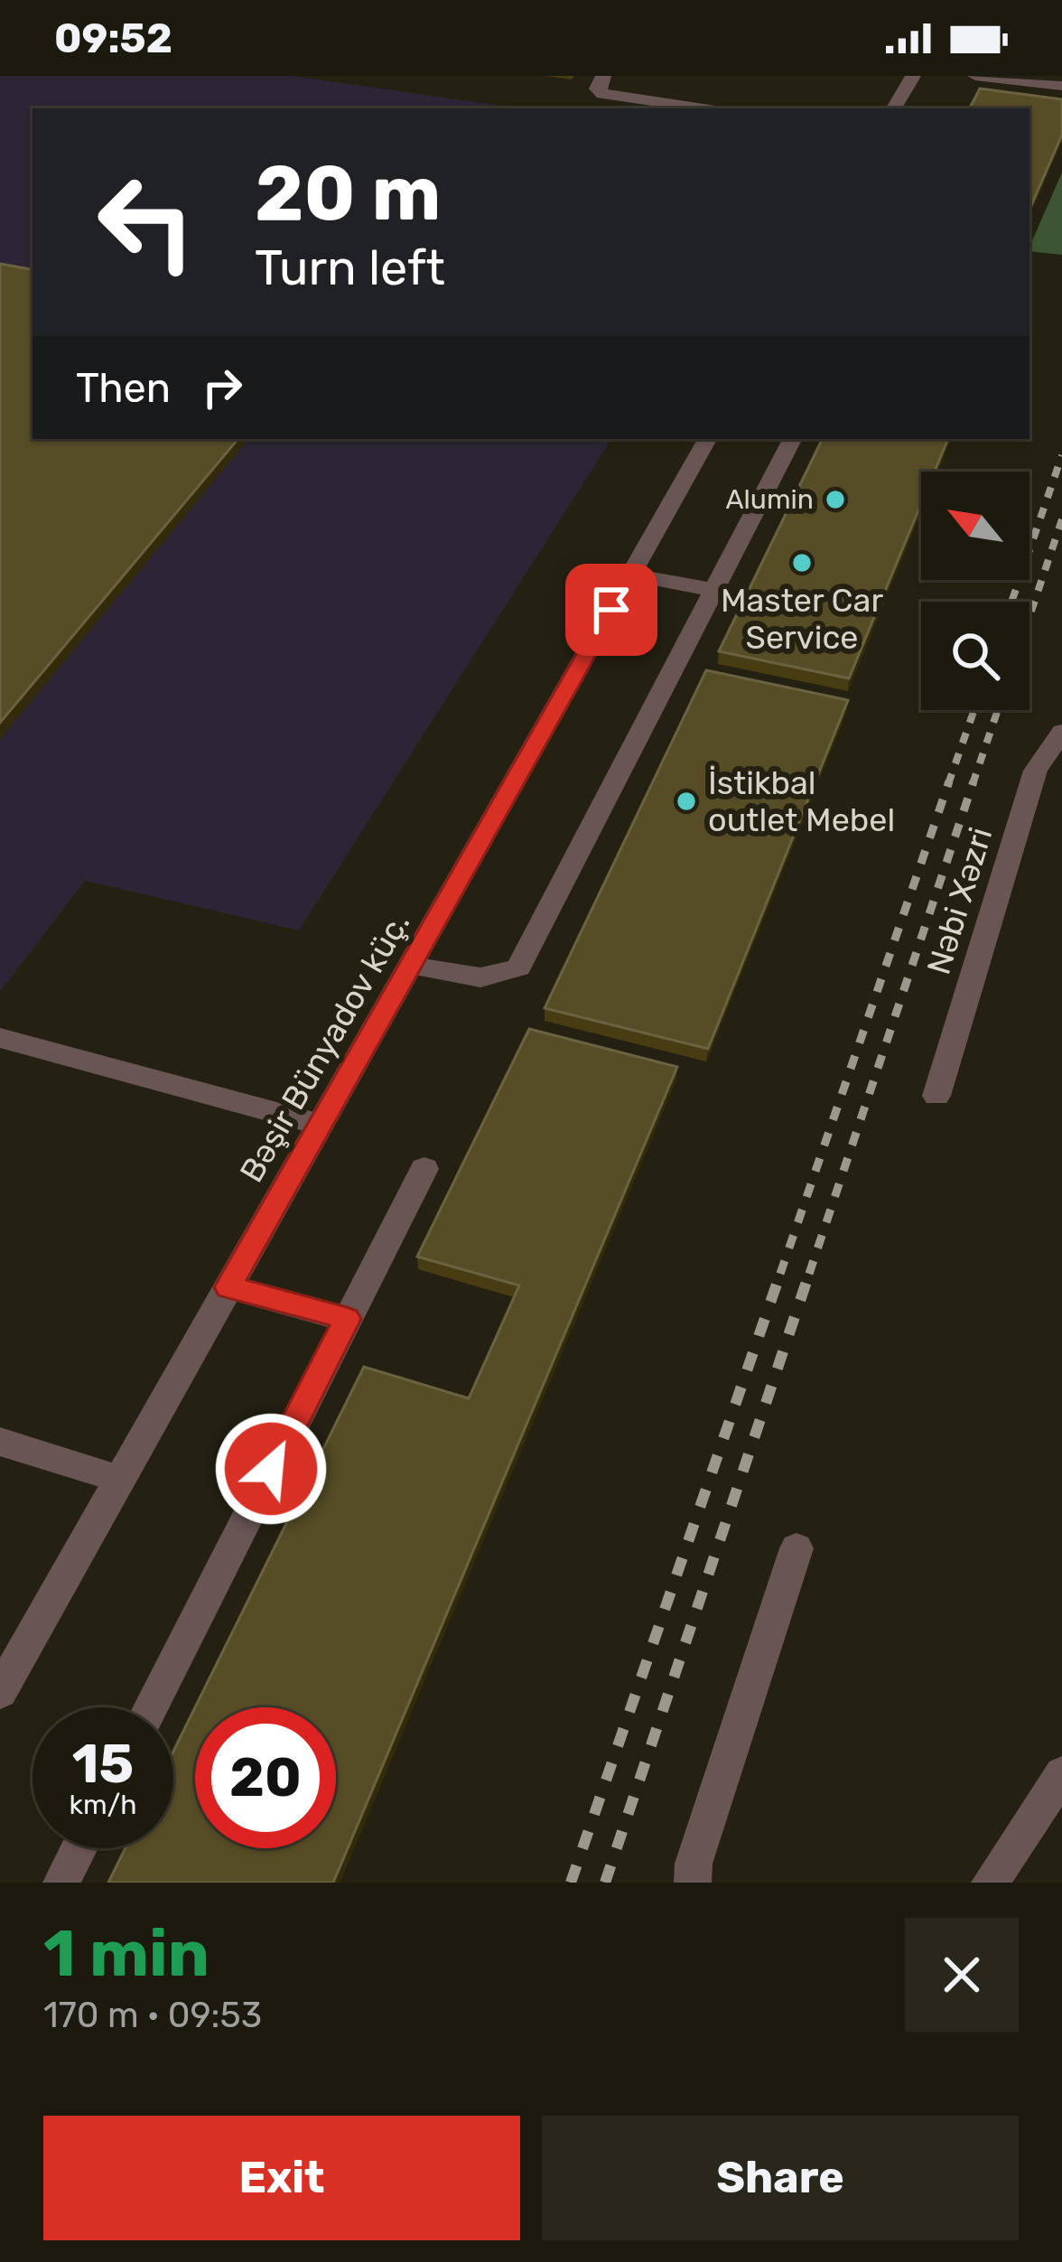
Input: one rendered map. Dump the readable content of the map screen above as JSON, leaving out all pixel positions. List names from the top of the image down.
{
  "streets": {
    "street": ["Nəbi Xəzri", "Bəşir Bünyadov küç."]
  },
  "places": ["Alumin", "Master Car Service", "İstikbal outlet Mebel"],
  "north": "top left",
  "page": {
    "status": "09:52",
    "turn": ["20 m", "Turn left"],
    "then": "Then",
    "speed": "15 km/h",
    "limit": "20",
    "heading": ["1 min", "170 m · 09:53"],
    "buttons": ["Exit", "Share"]
  }
}
